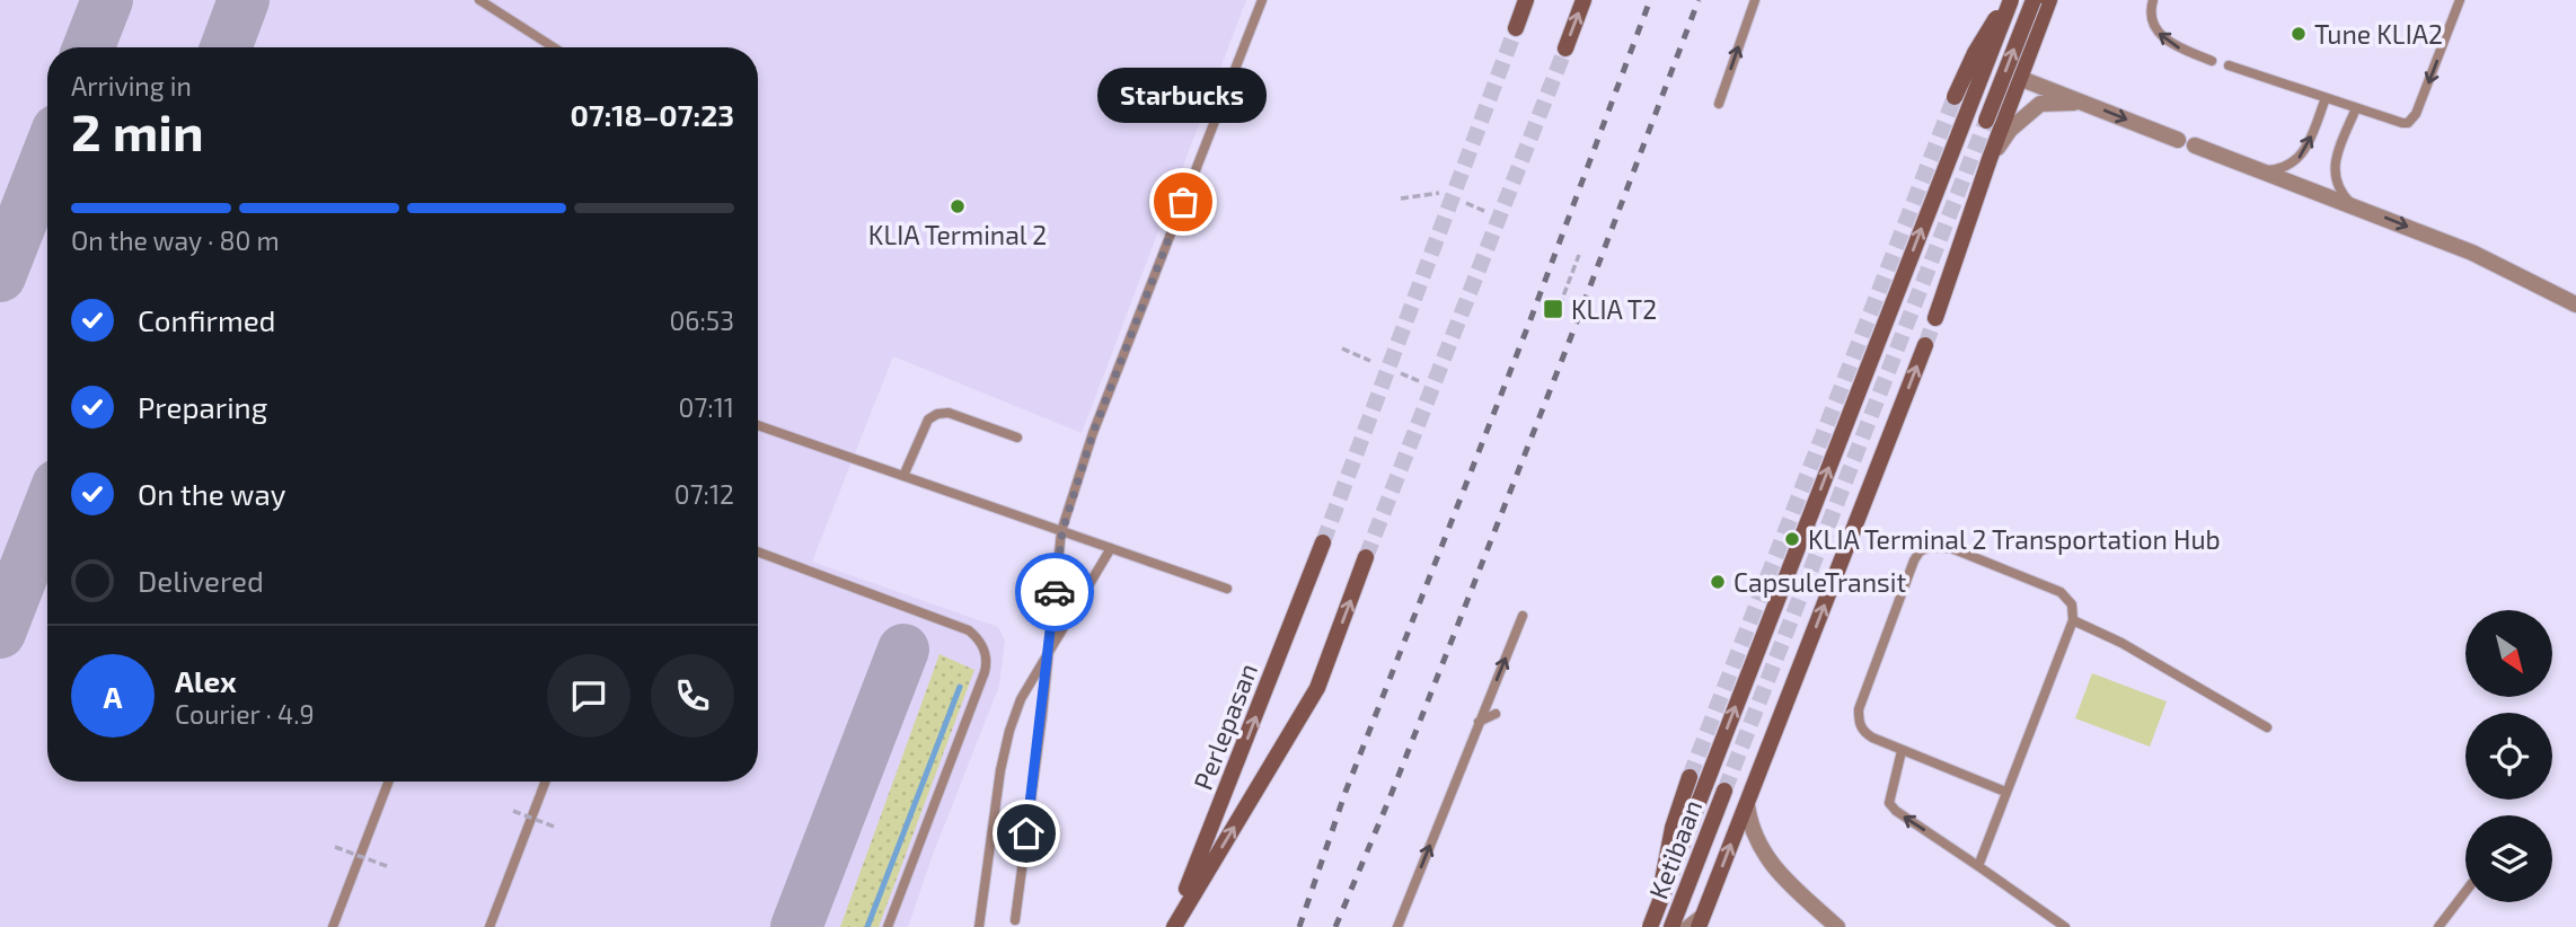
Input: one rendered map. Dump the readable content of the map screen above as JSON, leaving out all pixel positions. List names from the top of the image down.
{
  "streets": {
    "main road": ["Perlepasan", "Ketibaan"]
  },
  "places": {
    "other": [
      "Tune KLIA2",
      "Starbucks",
      "KLIA Terminal 2",
      "KLIA Terminal 2 Transportation Hub",
      "CapsuleTransit"
    ],
    "transit": ["KLIA T2"]
  },
  "north": "bottom right",
  "page": {
    "heading": ["2 min", "Arriving in", "07:18–07:23"],
    "panel": ["Alex", "Courier · 4.9"],
    "bubble": "Starbucks",
    "bar": "On the way · 80 m",
    "list": [
      ["Confirmed", "06:53"],
      ["Preparing", "07:11"],
      ["On the way", "07:12"],
      "Delivered"
    ],
    "round": "A"
  }
}
